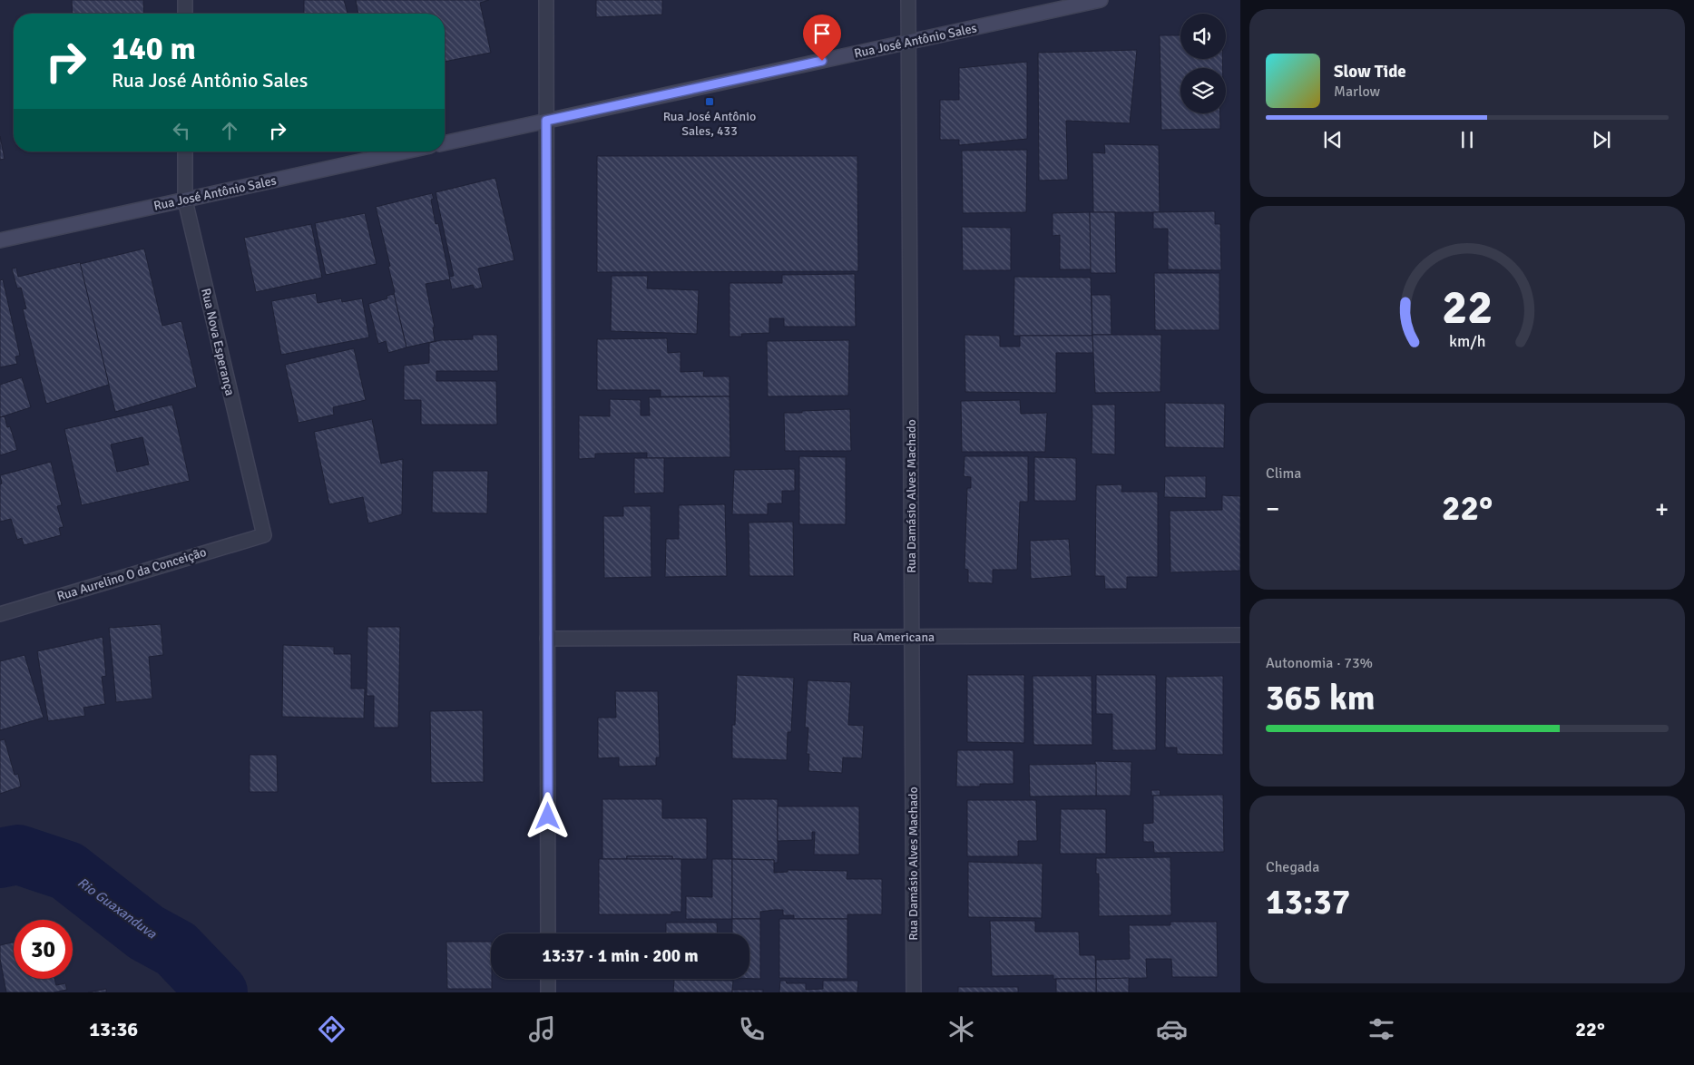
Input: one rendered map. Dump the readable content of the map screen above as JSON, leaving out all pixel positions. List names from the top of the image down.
{
  "streets": {
    "street": [
      "Rua José Antônio Sales",
      "Rua Nova Esperança",
      "Rua Damásio Alves Machado",
      "Rua Aurelino O da Conceição",
      "Rua Americana"
    ]
  },
  "crossings": [
    ["Rua José Antônio Sales", "Rua Nova Esperança"],
    ["Rua José Antônio Sales", "Rua Damásio Alves Machado"],
    ["Rua Nova Esperança", "Rua Aurelino O da Conceição"],
    ["Rua Damásio Alves Machado", "Rua Americana"]
  ],
  "water": ["Rio Guaxanduva"],
  "places": {
    "transit": ["Rua José Antônio Sales, 433"]
  },
  "page": {
    "turn": ["140 m", "Rua José Antônio Sales"],
    "song": ["Slow Tide", "Marlow"],
    "tile": [
      "Clima",
      ["Autonomia · 73%", "365 km"],
      ["Chegada", "13:37"]
    ],
    "heat": ["−", "22°", "+"],
    "limit": "30",
    "trip": "13:37 · 1 min · 200 m",
    "tabs": ["13:36", "22°"],
    "gauge": ["22", "km/h"]
  }
}
